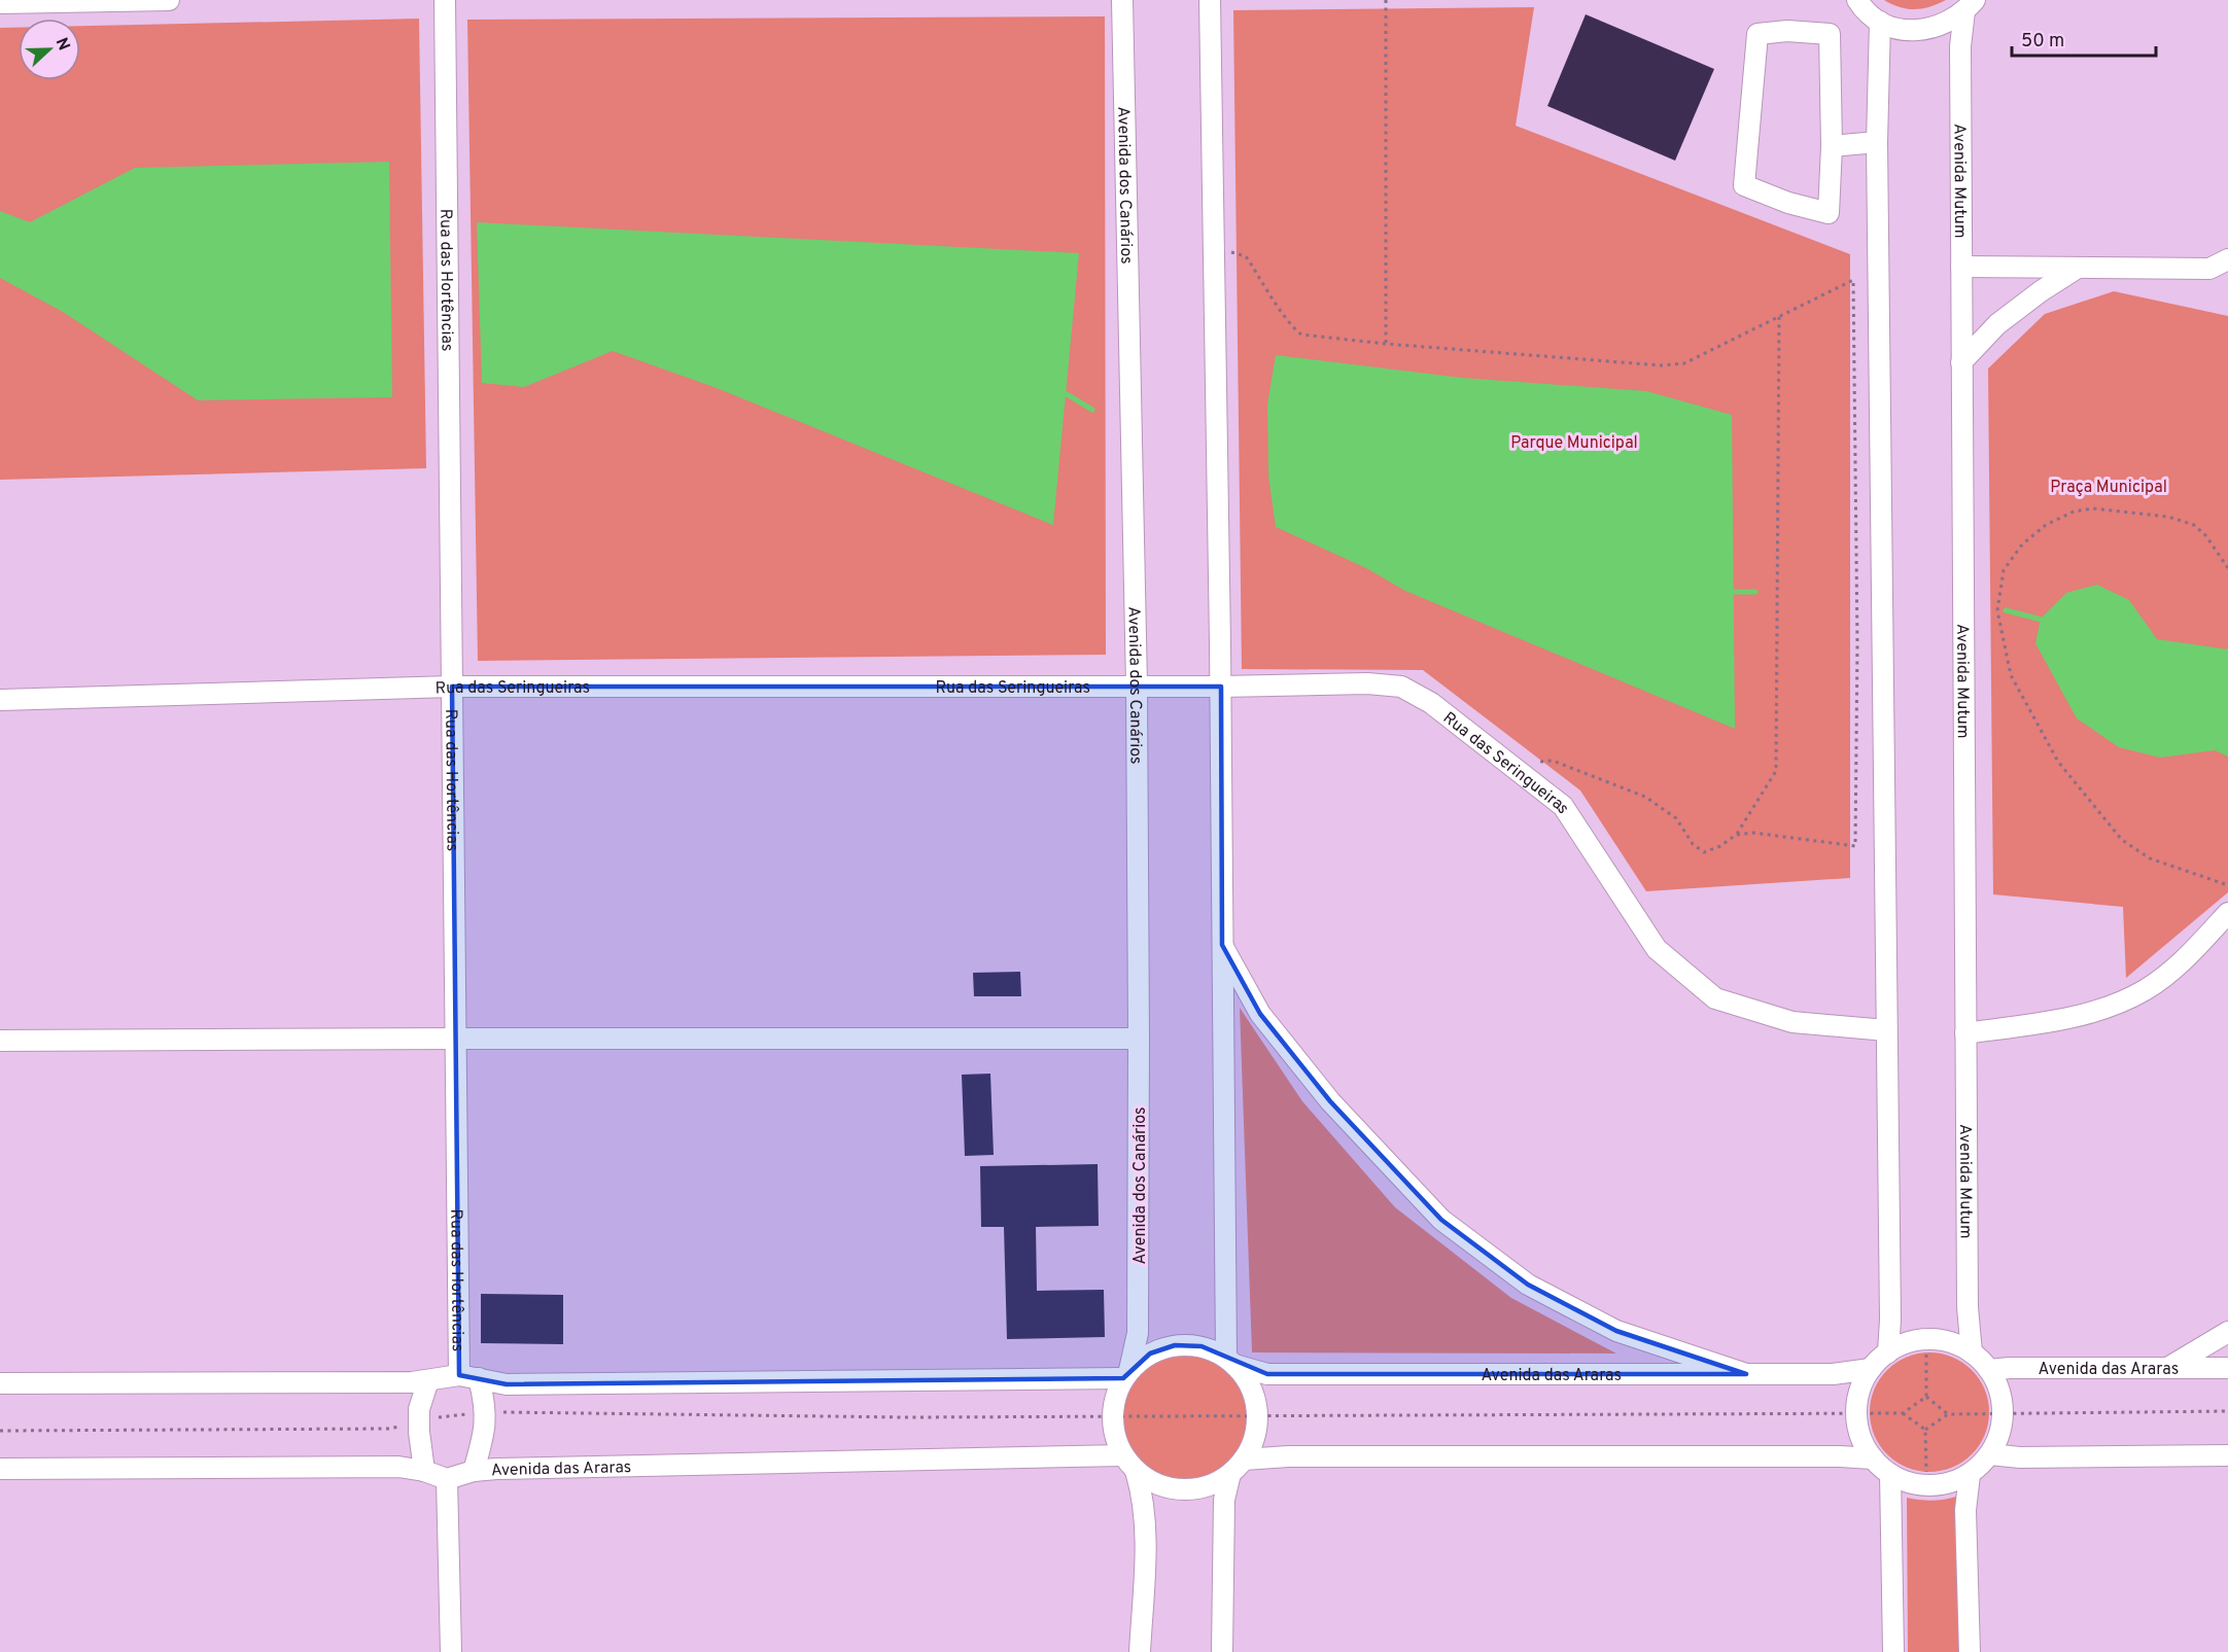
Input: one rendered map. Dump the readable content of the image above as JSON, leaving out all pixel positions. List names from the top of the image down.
{
  "streets": {
    "street": [
      "Avenida Mutum",
      "Avenida dos Canários",
      "Rua das Hortências",
      "Rua das Seringueiras",
      "Avenida das Araras"
    ]
  },
  "crossings": [
    ["Avenida dos Canários", "Rua das Seringueiras"],
    ["Avenida dos Canários", "Avenida das Araras"],
    ["Rua das Hortências", "Rua das Seringueiras"]
  ],
  "parks": ["Parque Municipal", "Praça Municipal"],
  "scale_bar": "50 m",
  "north": "right"
}
